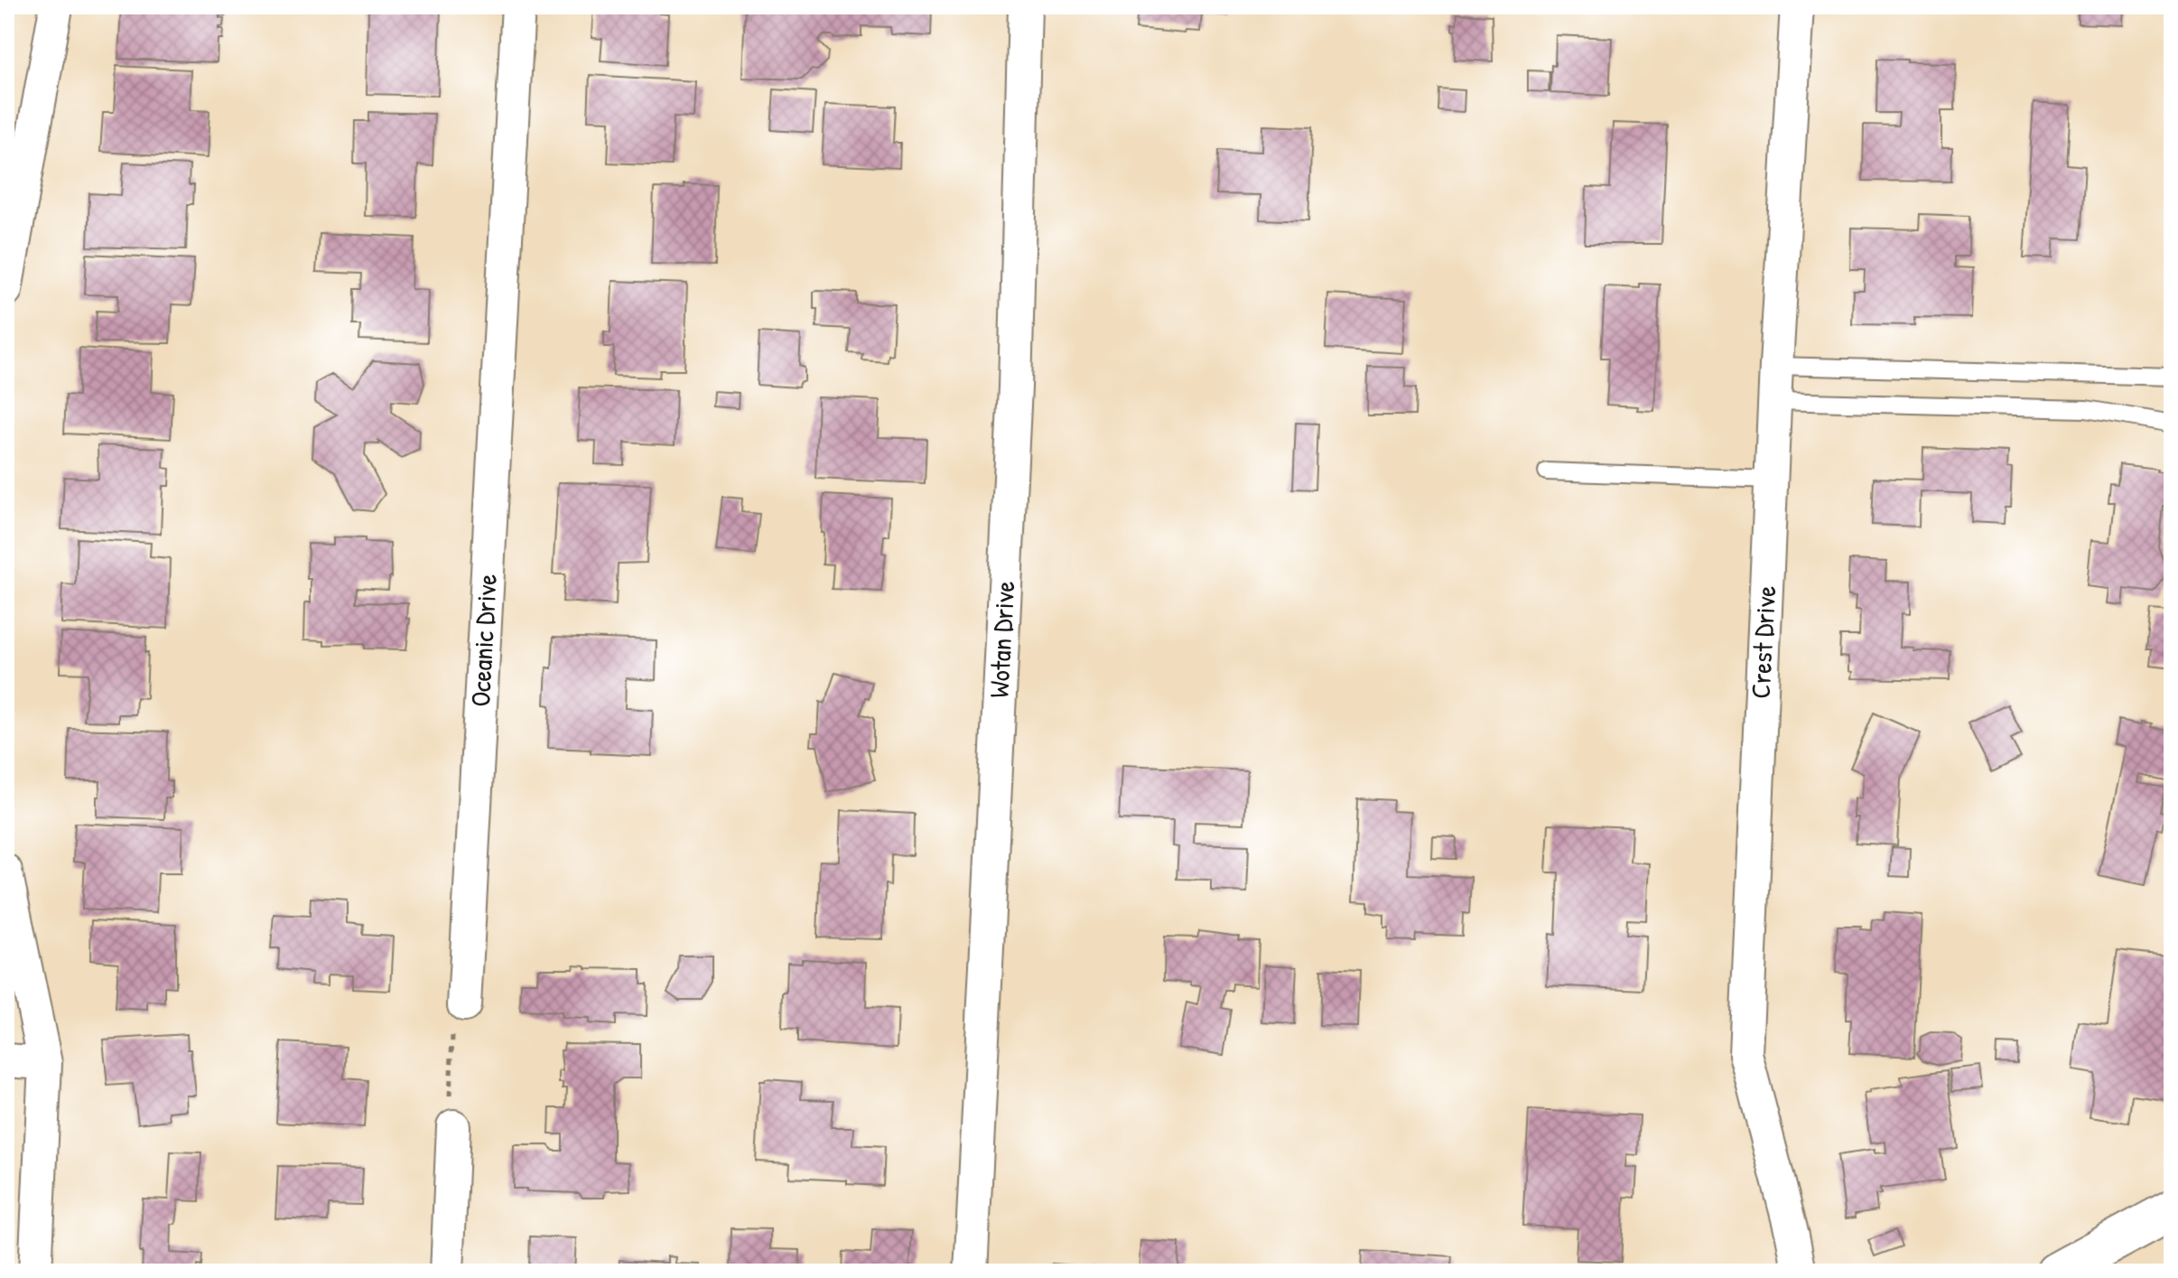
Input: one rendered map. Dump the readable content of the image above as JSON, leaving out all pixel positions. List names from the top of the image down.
{
  "streets": {
    "street": ["Wotan Drive", "Oceanic Drive", "Crest Drive"]
  }
}
